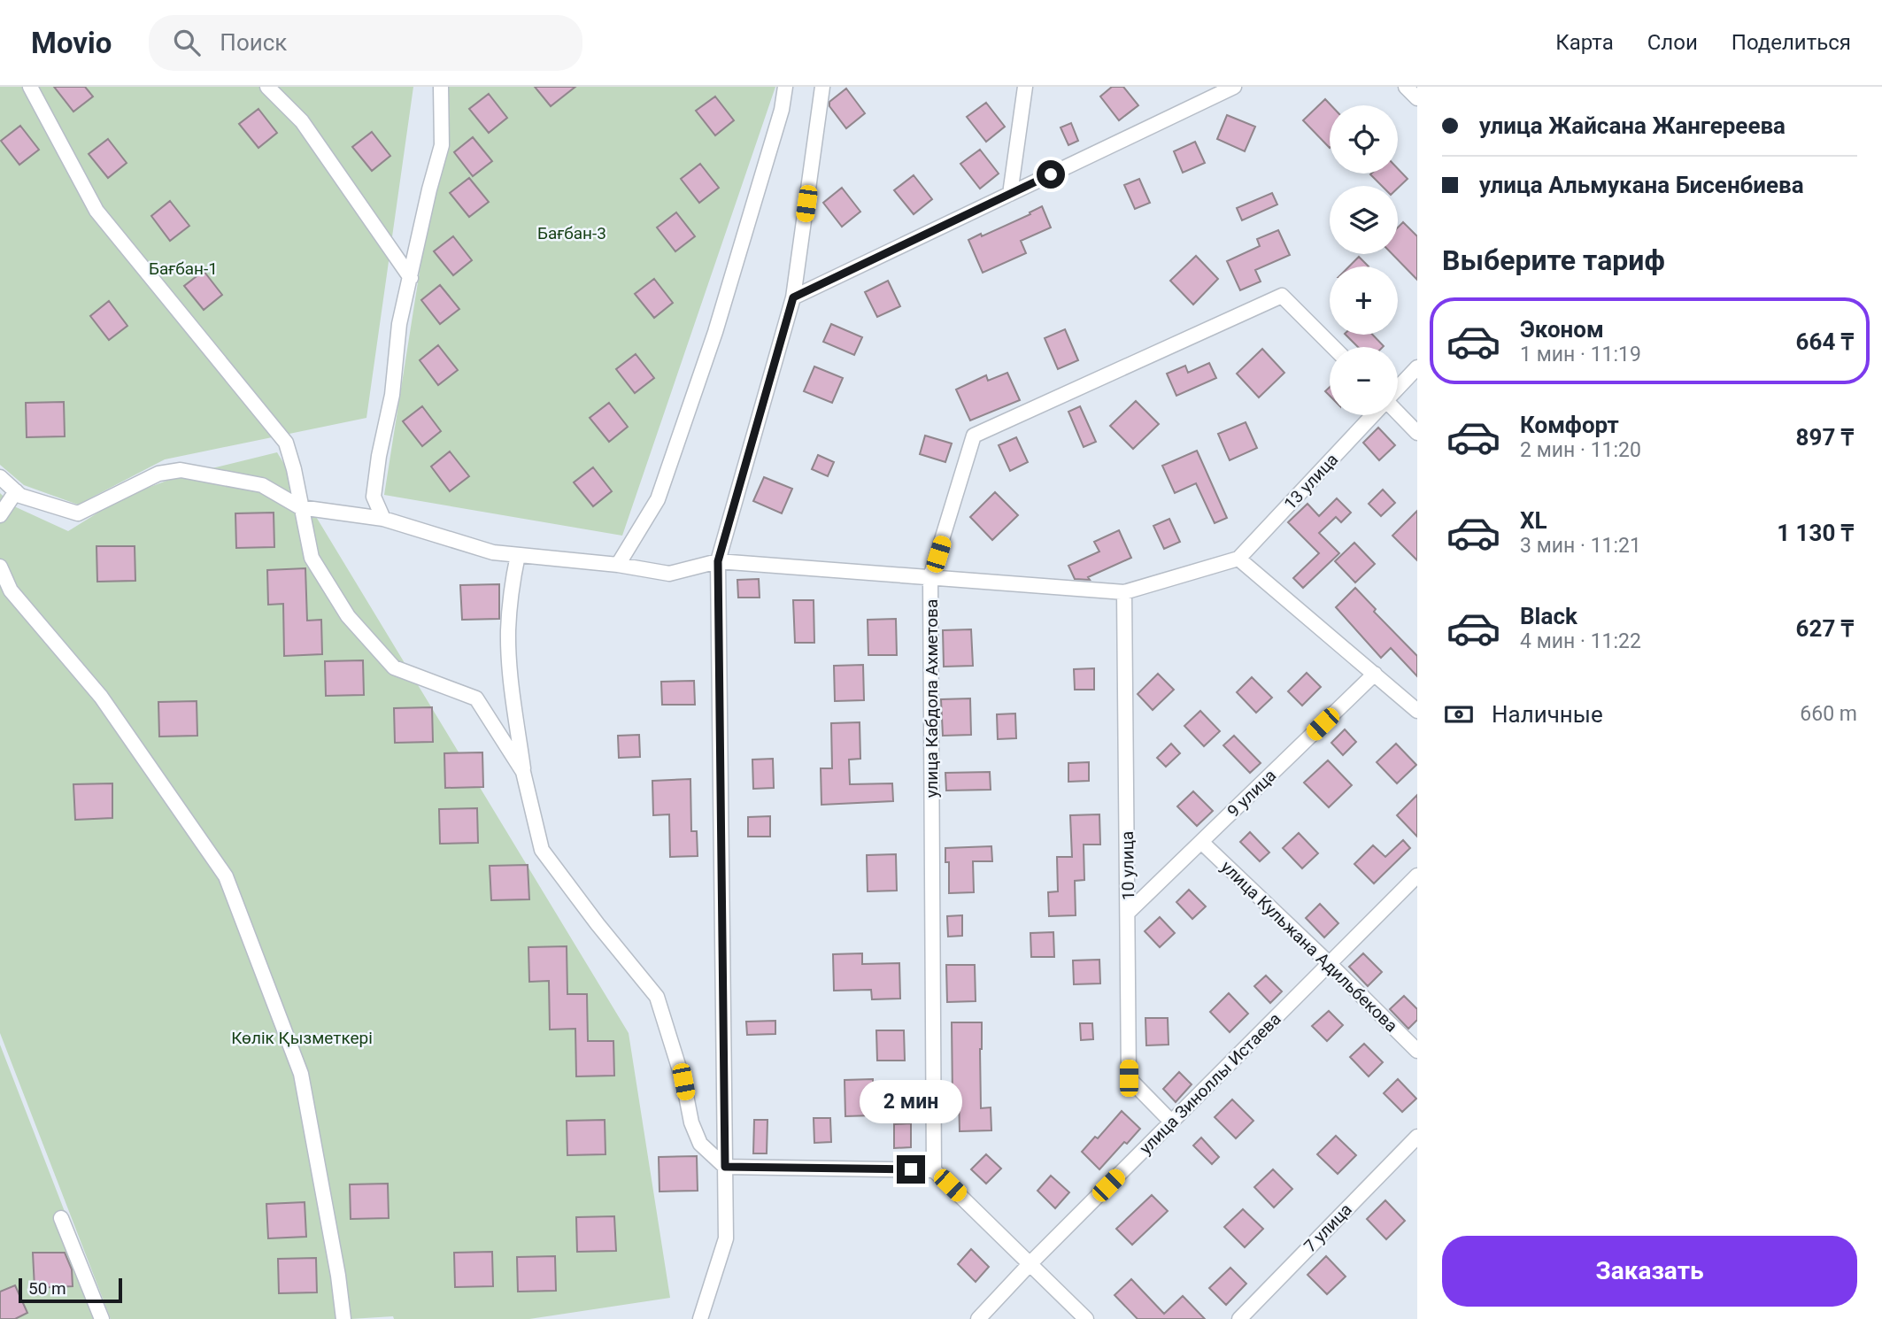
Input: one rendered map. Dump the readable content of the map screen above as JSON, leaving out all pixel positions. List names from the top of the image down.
{
  "streets": {
    "street": [
      "13 улица",
      "улица Кабдола Ахметова",
      "9 улица",
      "10 улица",
      "улица Кульжана Адильбекова",
      "улица Зиноллы Истаева",
      "7 улица"
    ]
  },
  "crossings": [
    ["9 улица", "10 улица"],
    ["9 улица", "улица Кульжана Адильбекова"],
    ["10 улица", "улица Зиноллы Истаева"],
    ["улица Кульжана Адильбекова", "улица Зиноллы Истаева"]
  ],
  "parks": ["Бағбан-3", "Бағбан-1", "Көлік Қызметкері"],
  "scale_bar": "50 m",
  "page": {
    "header": "Movio",
    "search": "Поиск",
    "nav": ["Карта", "Слои", "Поделиться"],
    "banner": ["улица Жайсана Жангереева", "улица Альмукана Бисенбиева"],
    "map_buttons": ["+", "−"],
    "heading": "Выберите тариф",
    "list": [
      {
        "name": "Эконом",
        "note": "1 мин · 11:19",
        "value": "664 ₸"
      },
      {
        "name": "Комфорт",
        "note": "2 мин · 11:20",
        "value": "897 ₸"
      },
      {
        "name": "XL",
        "note": "3 мин · 11:21",
        "value": "1 130 ₸"
      },
      {
        "name": "Black",
        "note": "4 мин · 11:22",
        "value": "627 ₸"
      }
    ],
    "pay": ["Наличные", "660 m"],
    "bubble": "2 мин",
    "buttons": "Заказать",
    "scale": "50 m"
  }
}
